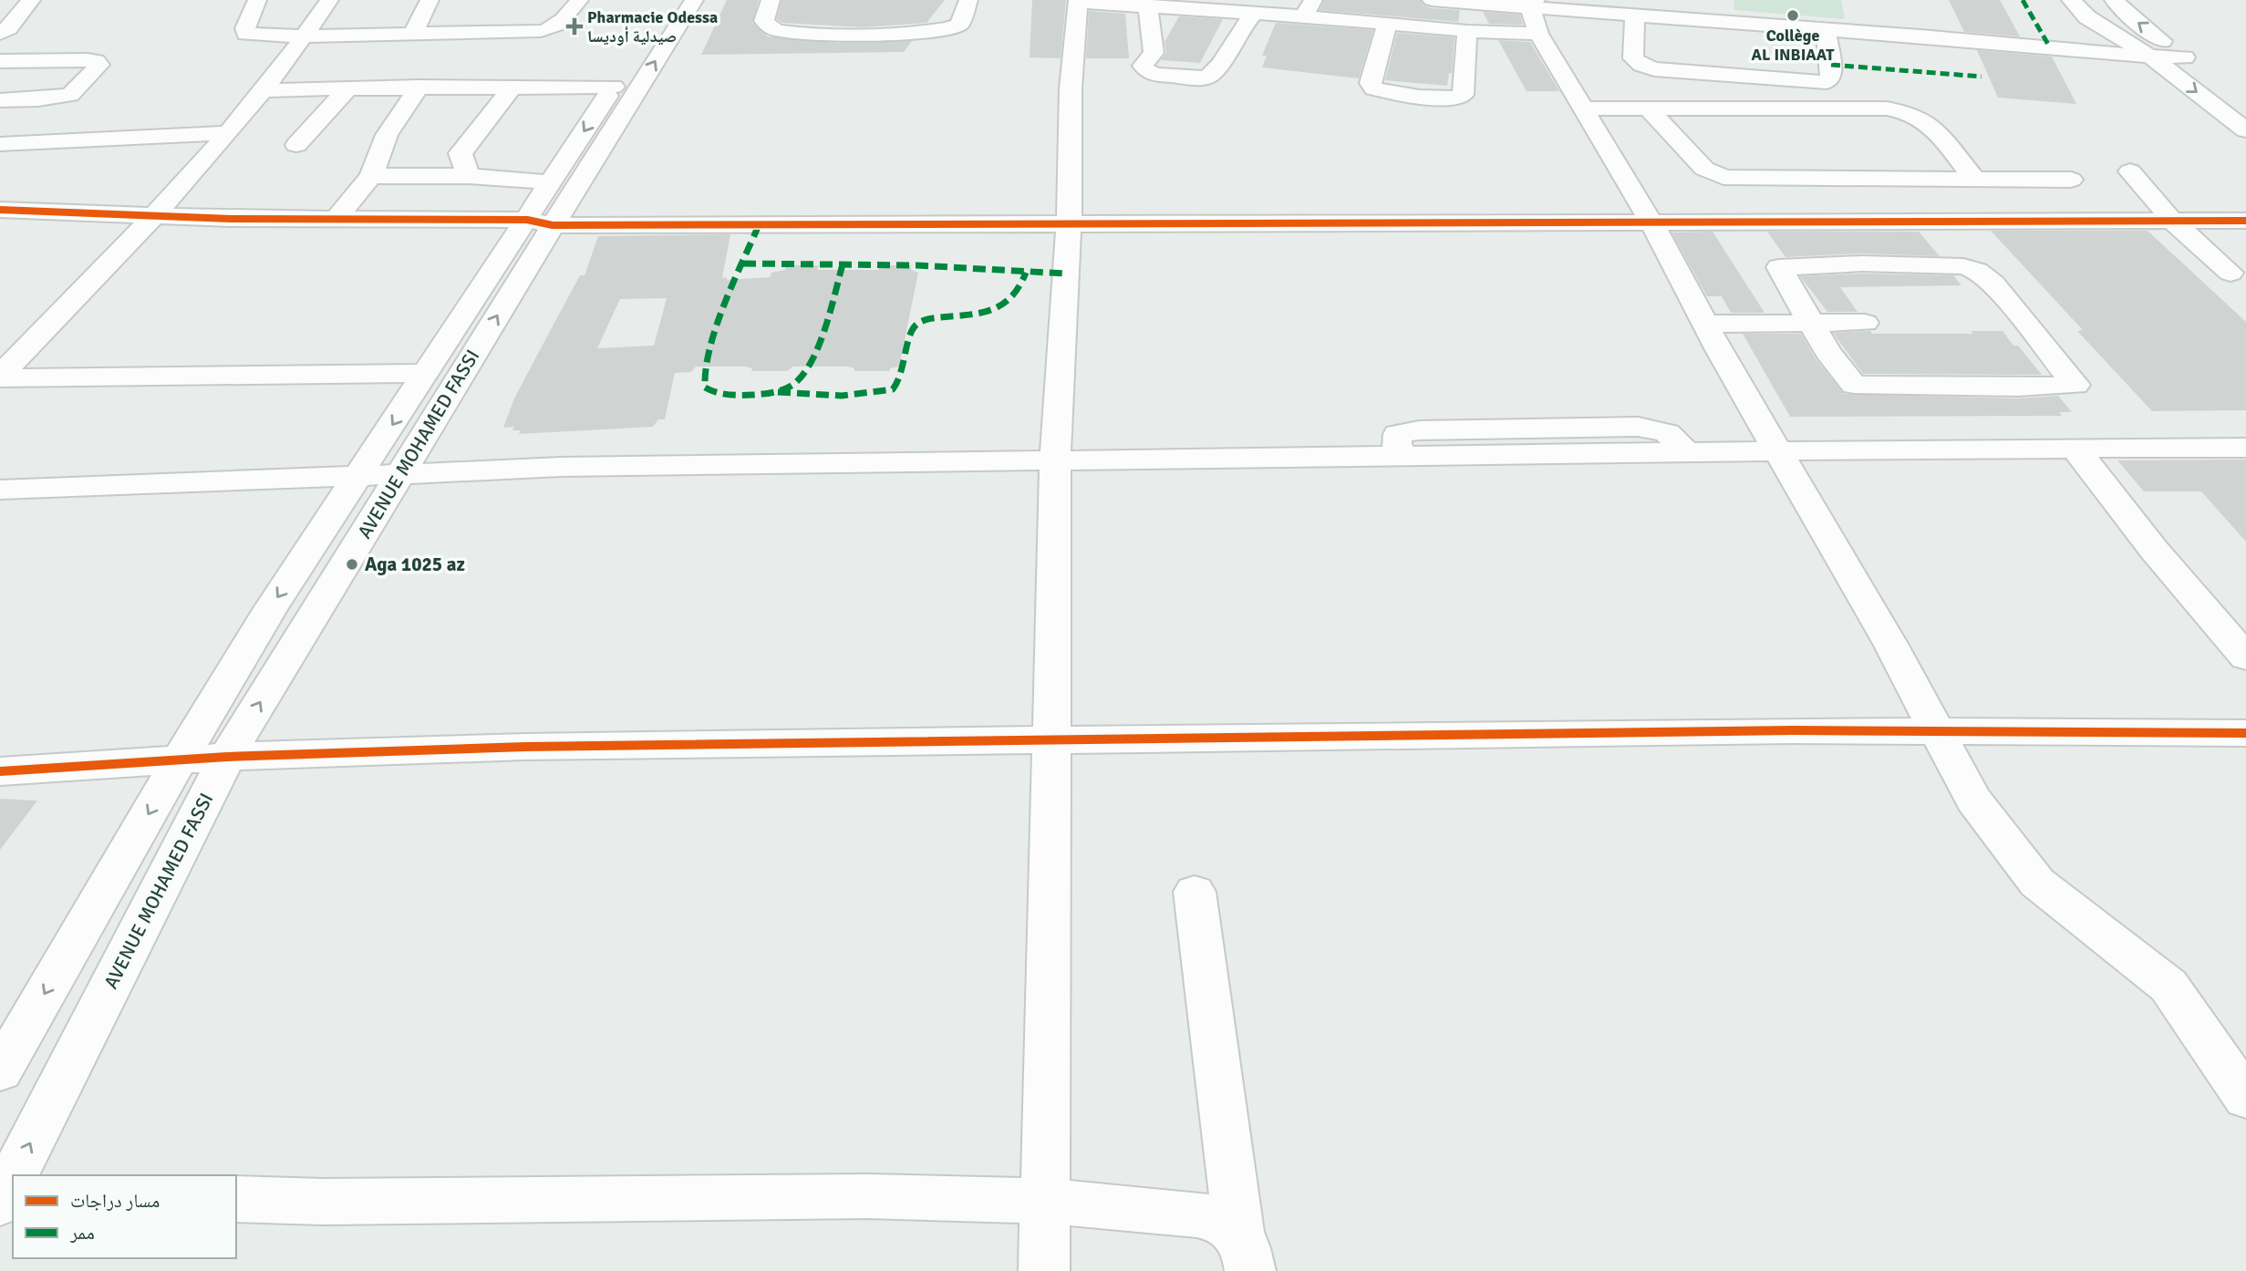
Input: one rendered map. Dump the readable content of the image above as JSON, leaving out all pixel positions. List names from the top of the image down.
{
  "streets": {
    "street": ["AVENUE MOHAMED FASSI"]
  },
  "places": {
    "other": ["Collège AL INBIAAT", "Aga 1025 az"],
    "health": ["Pharmacie Odessa صيدلية أوديسا"]
  },
  "legend": ["مسار دراجات", "ممر"]
}
